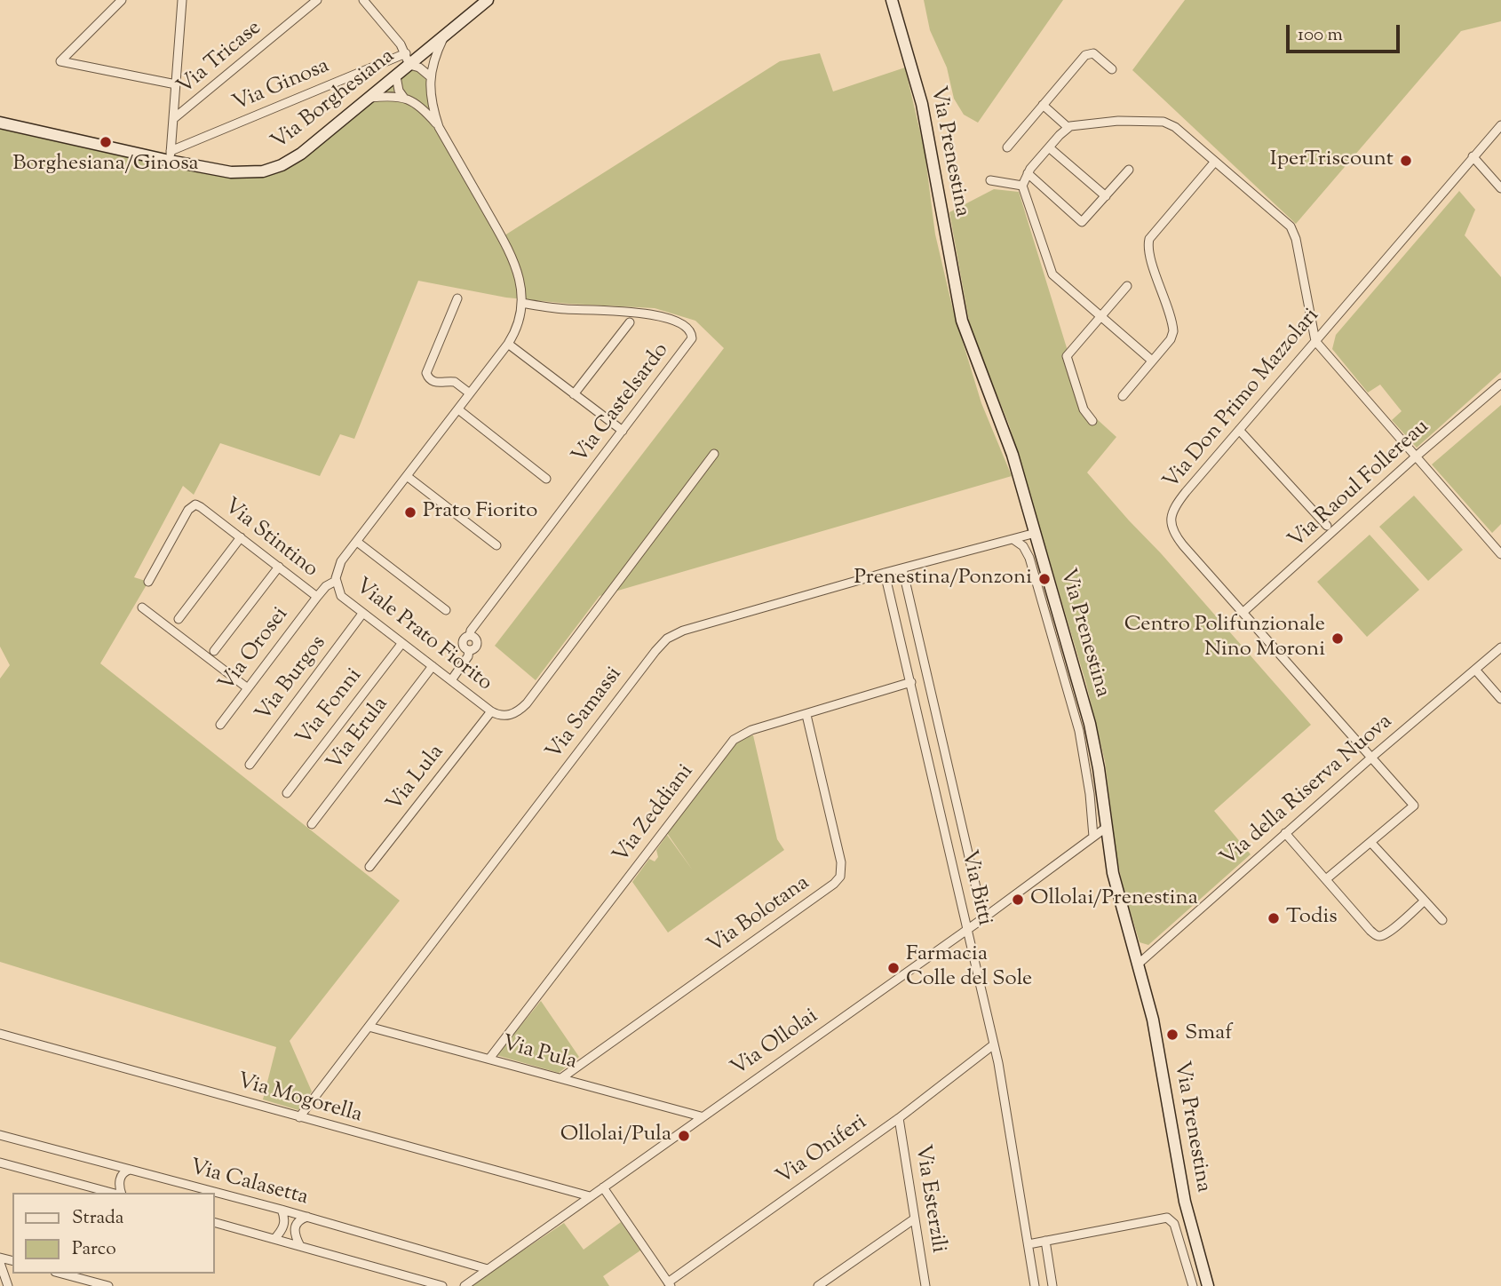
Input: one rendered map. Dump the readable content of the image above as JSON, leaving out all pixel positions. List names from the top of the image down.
{
  "streets": {
    "main road": ["Via Borghesiana", "Via Prenestina"],
    "street": [
      "Via Tricase",
      "Via Ginosa",
      "Via Don Primo Mazzolari",
      "Via Castelsardo",
      "Via Raoul Follereau",
      "Via Stintino",
      "Viale Prato Fiorito",
      "Via Orosei",
      "Via Burgos",
      "Via Fonni",
      "Via Samassi",
      "Via Erula",
      "Via Lula",
      "Via della Riserva Nuova",
      "Via Zeddiani",
      "Via Bitti",
      "Via Bolotana",
      "Via Ollolai",
      "Via Pula",
      "Via Mogorella",
      "Via Oniferi",
      "Via Calasetta",
      "Via Esterzili"
    ]
  },
  "crossings": [
    ["Via Ginosa", "Via Borghesiana"],
    ["Via Borghesiana", "Viale Prato Fiorito"],
    ["Via Prenestina", "Via Samassi"],
    ["Via Prenestina", "Via della Riserva Nuova"],
    ["Via Prenestina", "Via Ollolai"],
    ["Via Don Primo Mazzolari", "Via Raoul Follereau"],
    ["Via Don Primo Mazzolari", "Via della Riserva Nuova"],
    ["Via Castelsardo", "Viale Prato Fiorito"],
    ["Via Stintino", "Viale Prato Fiorito"],
    ["Via Stintino", "Via Orosei"],
    ["Viale Prato Fiorito", "Via Burgos"],
    ["Viale Prato Fiorito", "Via Fonni"],
    ["Viale Prato Fiorito", "Via Erula"],
    ["Viale Prato Fiorito", "Via Lula"],
    ["Via Samassi", "Via Bitti"],
    ["Via Samassi", "Via Pula"],
    ["Via Samassi", "Via Mogorella"],
    ["Via Zeddiani", "Via Bitti"],
    ["Via Zeddiani", "Via Bolotana"],
    ["Via Zeddiani", "Via Pula"],
    ["Via Bitti", "Via Ollolai"],
    ["Via Bitti", "Via Oniferi"],
    ["Via Bolotana", "Via Pula"],
    ["Via Ollolai", "Via Pula"],
    ["Via Ollolai", "Via Mogorella"],
    ["Via Ollolai", "Via Calasetta"],
    ["Via Oniferi", "Via Esterzili"]
  ],
  "places": [
    "Borghesiana/Ginosa",
    "IperTriscount",
    "Prato Fiorito",
    "Prenestina/Ponzoni",
    "Centro Polifunzionale Nino Moroni",
    "Ollolai/Prenestina",
    "Todis",
    "Farmacia Colle del Sole",
    "Smaf",
    "Ollolai/Pula"
  ],
  "legend": ["Strada", "Parco"],
  "scale_bar": "100 m"
}
